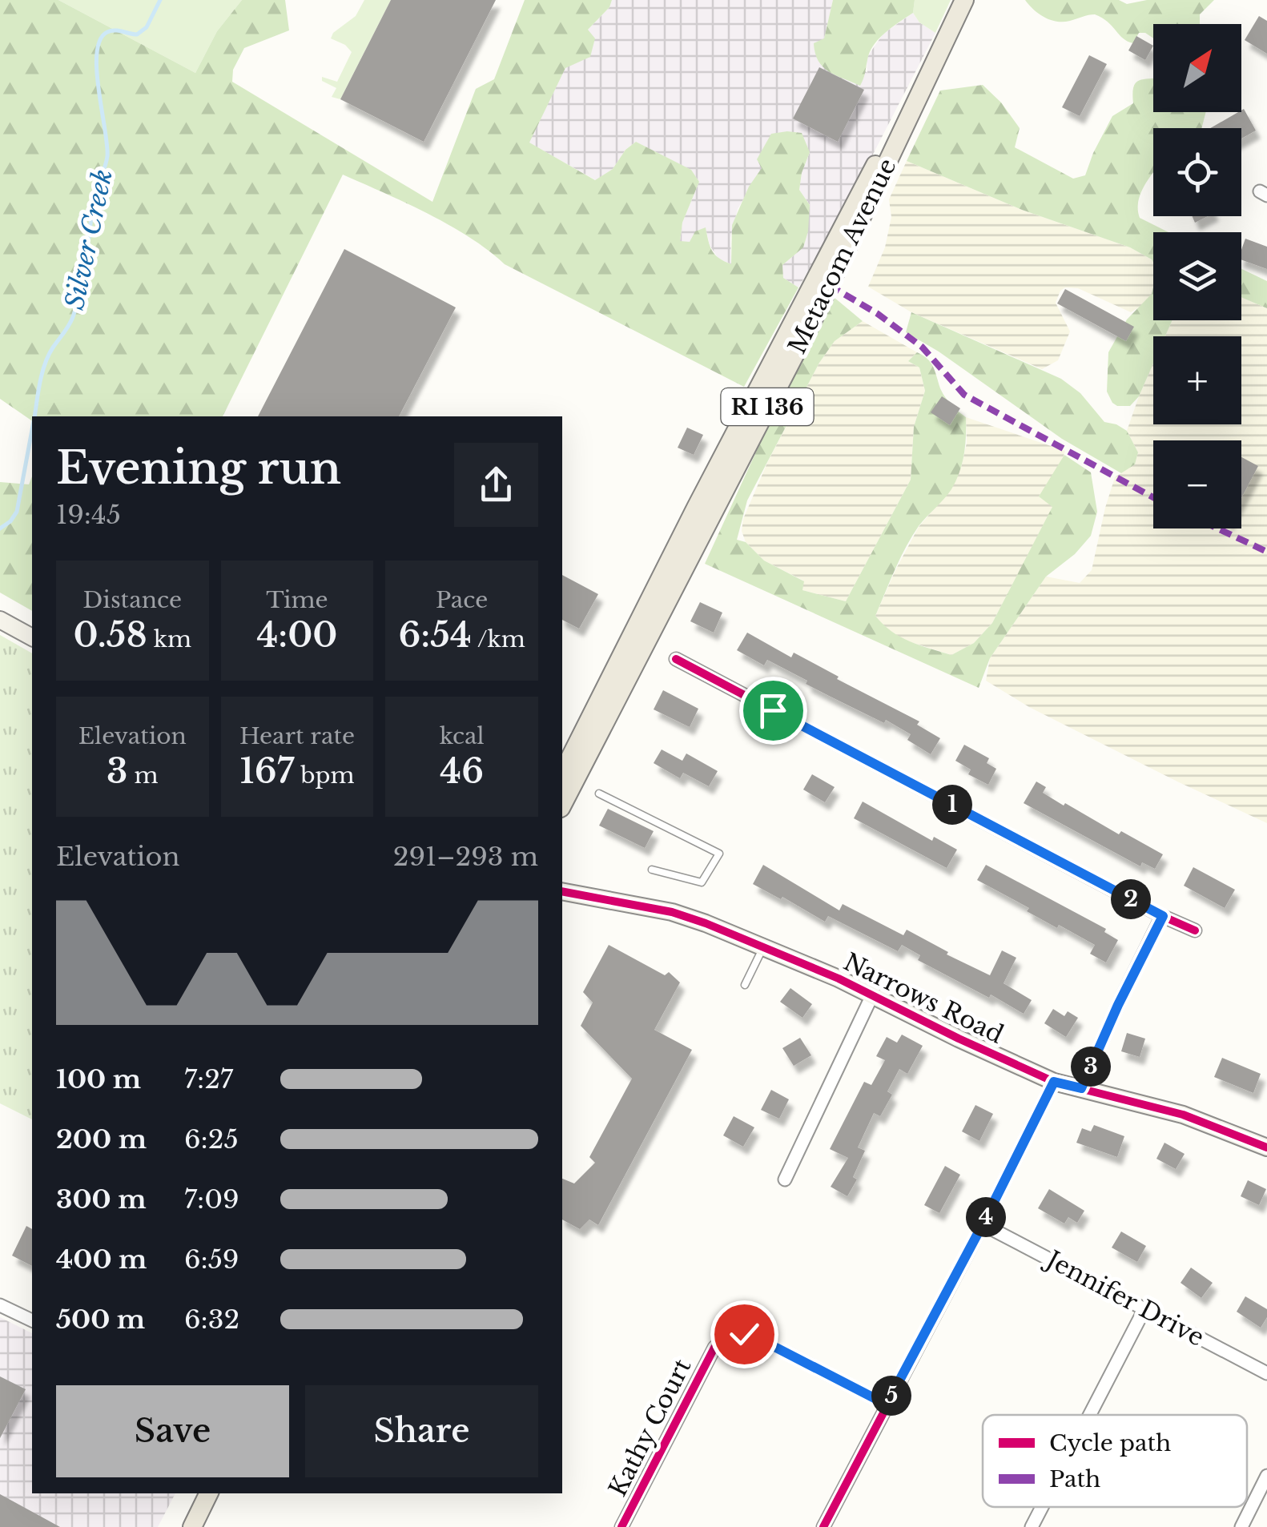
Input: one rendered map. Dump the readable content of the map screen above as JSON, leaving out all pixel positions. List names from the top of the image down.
{
  "streets": {
    "main road": ["Metacom Avenue", "RI 136"],
    "street": ["Narrows Road", "Jennifer Drive", "Kathy Court"]
  },
  "water": ["Silver Creek"],
  "legend": ["Cycle path", "Path"],
  "north": "top right",
  "page": {
    "map_buttons": ["+", "−"],
    "heading": ["Evening run", "19:45"],
    "stats": [
      ["Distance", "0.58 km"],
      ["Time", "4:00"],
      ["Pace", "6:54 /km"],
      ["Elevation", "3 m"],
      ["Heart rate", "167 bpm"],
      ["kcal", "46"]
    ],
    "pins": [
      "1",
      "2",
      "3",
      "4",
      "5"
    ],
    "chart": ["Elevation", "291–293 m"],
    "list": [
      {
        "name": "100 m",
        "note": "7:27"
      },
      {
        "name": "200 m",
        "note": "6:25"
      },
      {
        "name": "300 m",
        "note": "7:09"
      },
      {
        "name": "400 m",
        "note": "6:59"
      },
      {
        "name": "500 m",
        "note": "6:32"
      }
    ],
    "buttons": ["Save", "Share"]
  }
}
